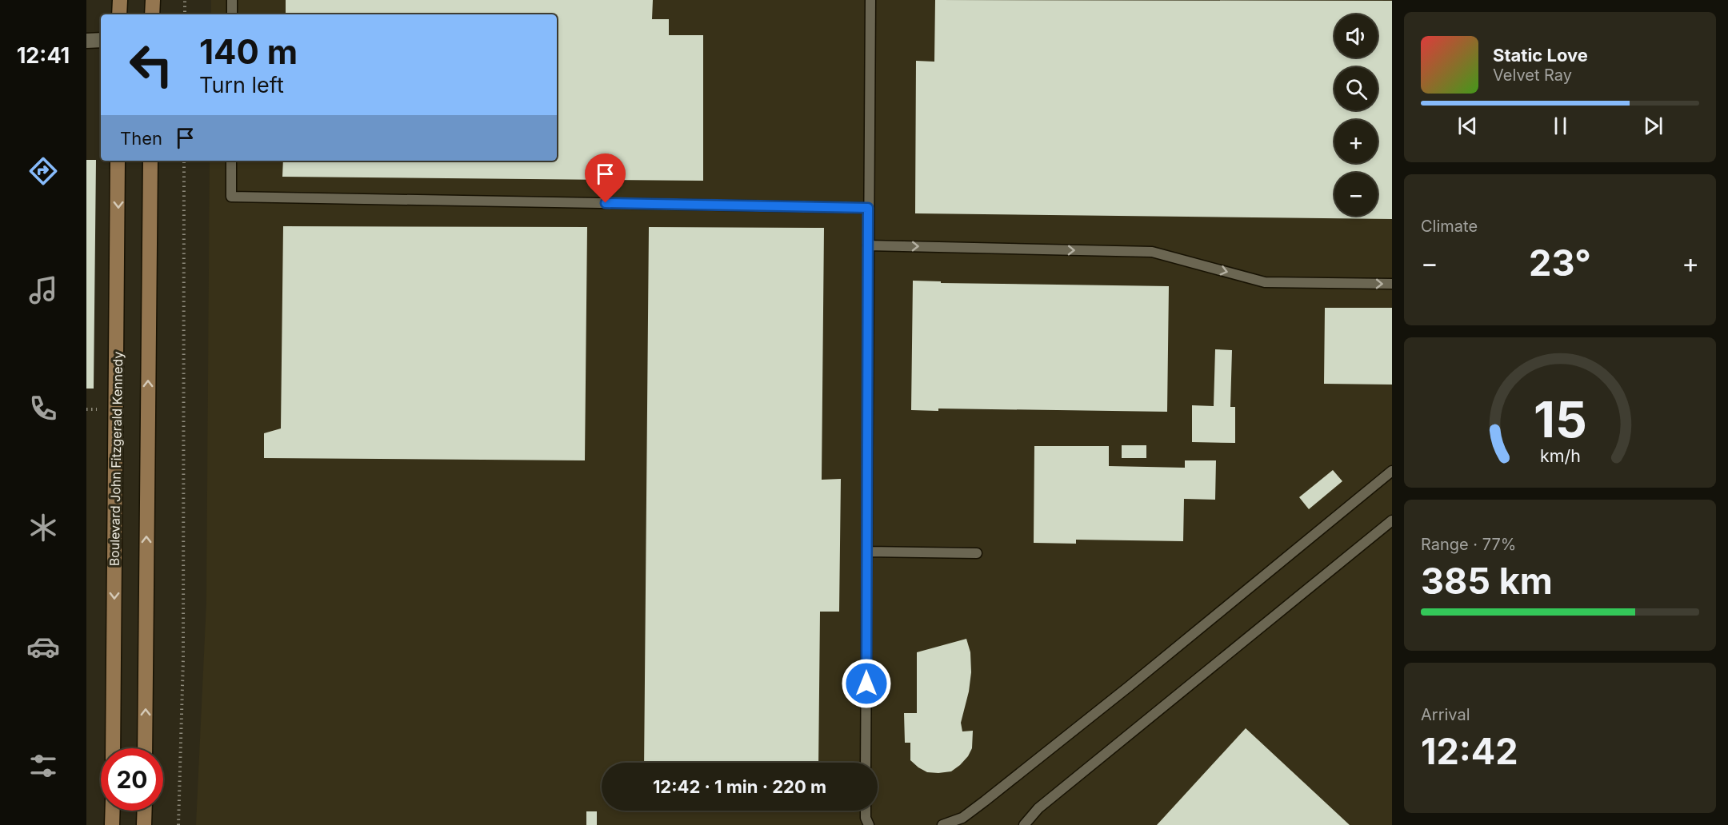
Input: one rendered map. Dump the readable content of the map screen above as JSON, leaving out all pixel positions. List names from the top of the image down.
{
  "streets": {
    "main road": ["Boulevard John Fitzgerald Kennedy"]
  },
  "page": {
    "tabs": "12:41",
    "map_buttons": ["+", "−"],
    "turn": ["140 m", "Turn left"],
    "song": ["Static Love", "Velvet Ray"],
    "then": "Then",
    "tile": [
      "Climate",
      ["Range · 77%", "385 km"],
      ["Arrival", "12:42"]
    ],
    "heat": ["−", "23°", "+"],
    "limit": "20",
    "trip": "12:42 · 1 min · 220 m",
    "gauge": ["15", "km/h"]
  }
}
